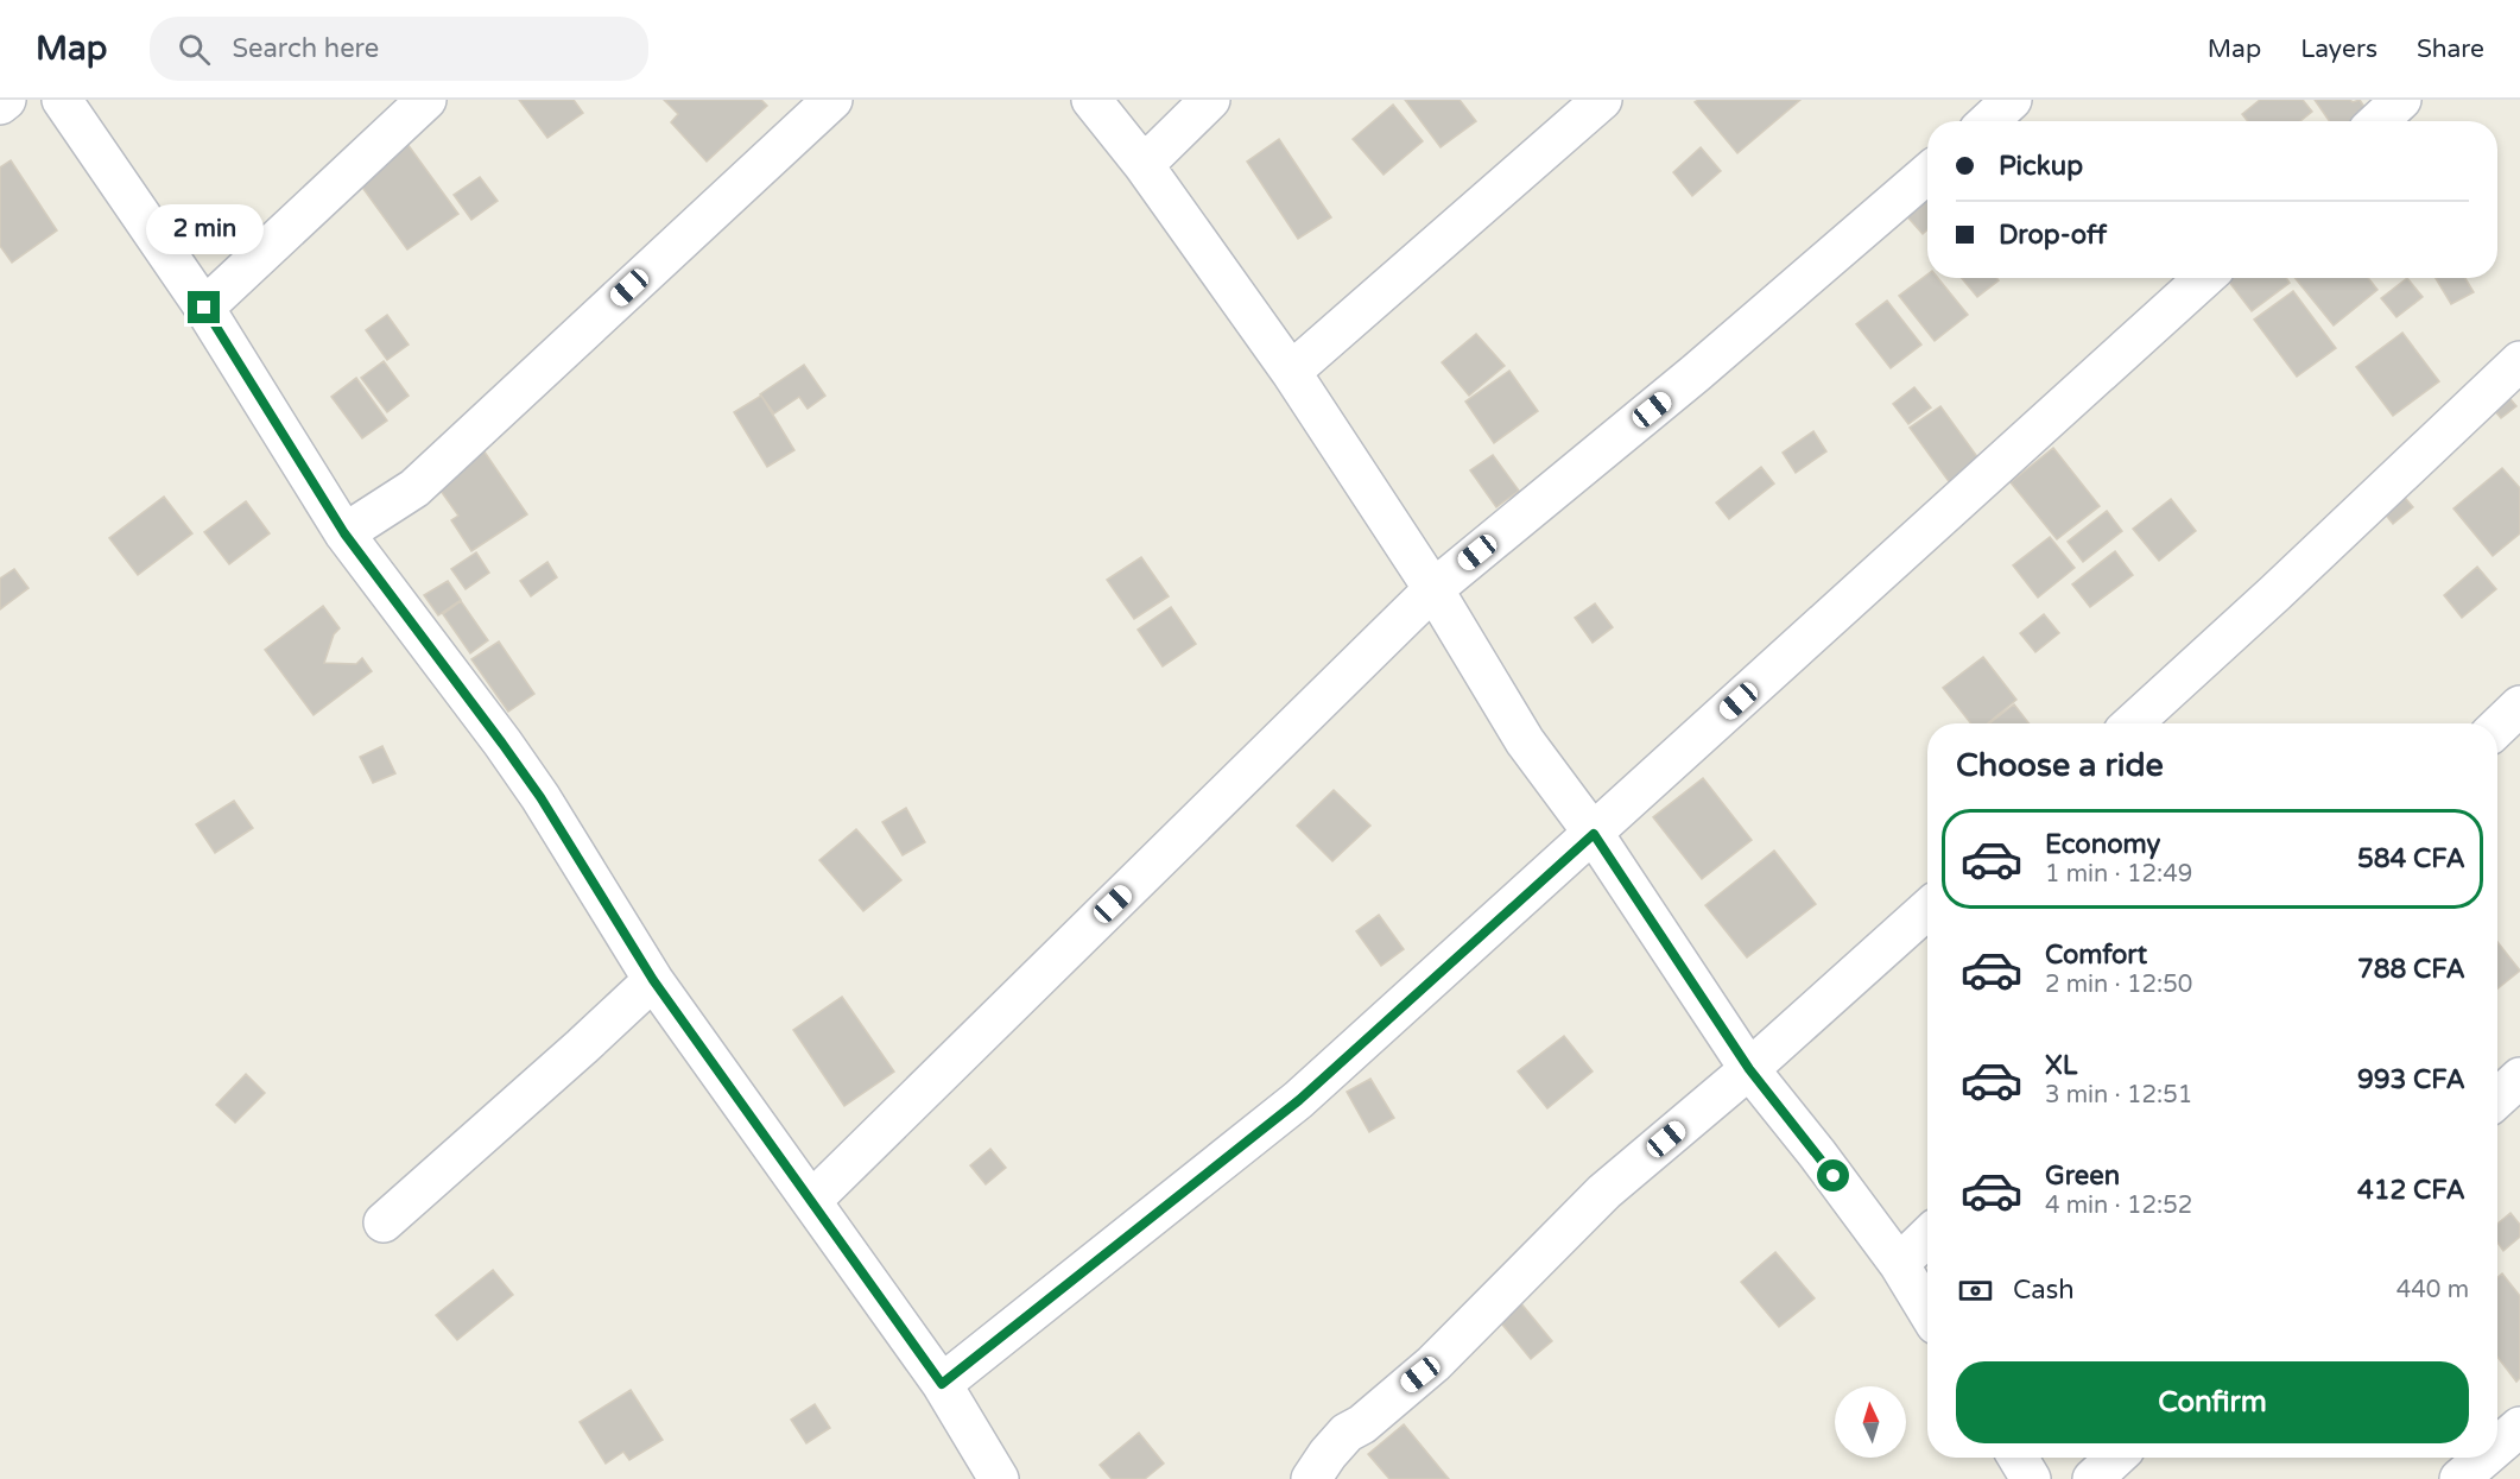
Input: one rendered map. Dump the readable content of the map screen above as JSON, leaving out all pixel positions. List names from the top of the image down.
{
  "north": "top",
  "page": {
    "header": "Map",
    "search": "Search here",
    "nav": ["Map", "Layers", "Share"],
    "banner": ["Pickup", "Drop-off"],
    "bubble": "2 min",
    "heading": "Choose a ride",
    "list": [
      {
        "name": "Economy",
        "note": "1 min · 12:49",
        "value": "584 CFA"
      },
      {
        "name": "Comfort",
        "note": "2 min · 12:50",
        "value": "788 CFA"
      },
      {
        "name": "XL",
        "note": "3 min · 12:51",
        "value": "993 CFA"
      },
      {
        "name": "Green",
        "note": "4 min · 12:52",
        "value": "412 CFA"
      }
    ],
    "pay": ["Cash", "440 m"],
    "buttons": "Confirm"
  }
}
